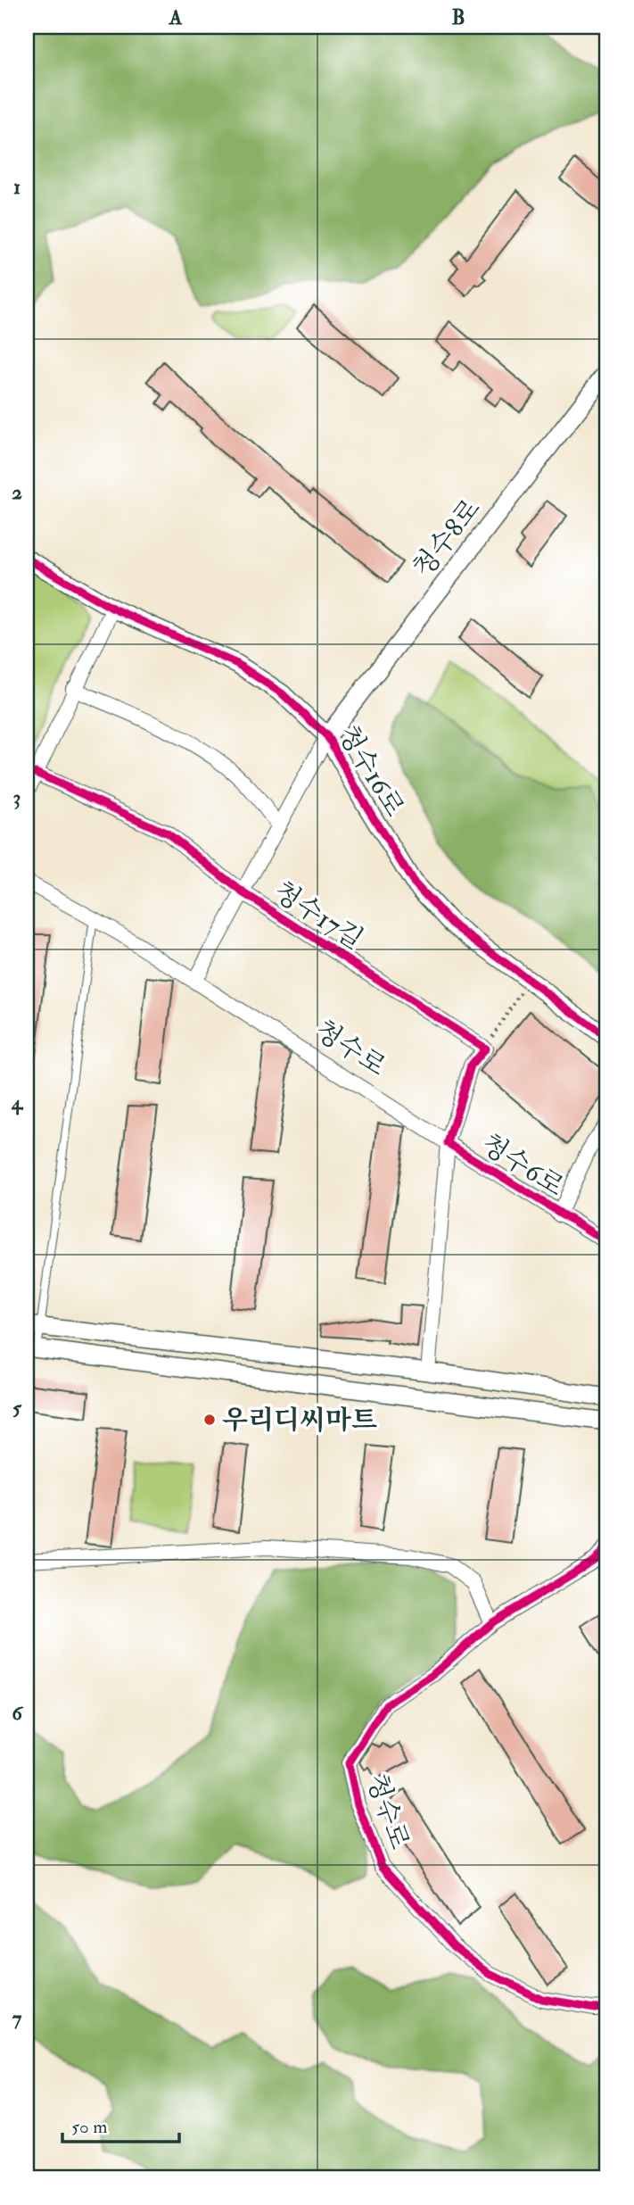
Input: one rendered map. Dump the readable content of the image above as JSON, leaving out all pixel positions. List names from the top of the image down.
{
  "streets": {
    "street": [
      "청수8로",
      "청수16로",
      "청수17길",
      "청수로",
      "청수6로"
    ]
  },
  "crossings": [
    ["청수8로", "청수16로"],
    ["청수8로", "청수17길"],
    ["청수16로", "청수17길"],
    ["청수17길", "청수로"],
    ["청수로", "청수6로"]
  ],
  "places": ["우리디씨마트"],
  "scale_bar": "50 m",
  "grid": {
    "columns": ["A", "B"],
    "rows": [
      "1",
      "2",
      "3",
      "4",
      "5",
      "6",
      "7"
    ]
  }
}
